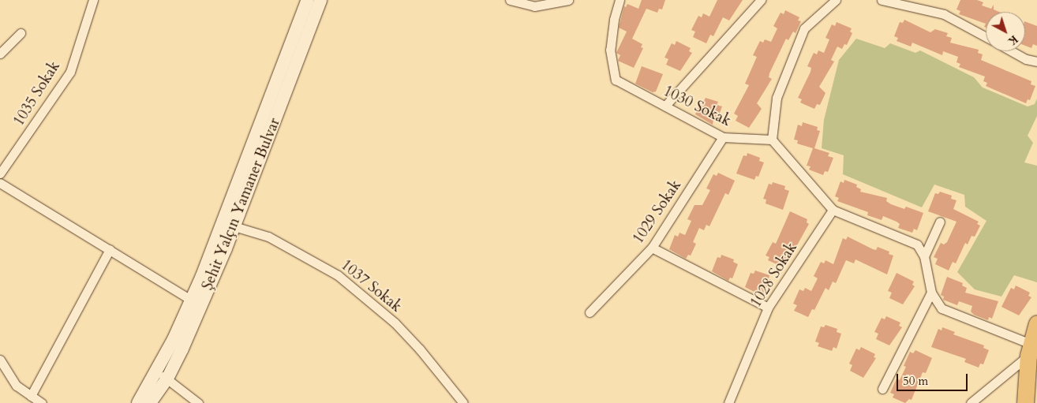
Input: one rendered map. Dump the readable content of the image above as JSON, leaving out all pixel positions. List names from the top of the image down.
{
  "streets": {
    "street": [
      "1035 Sokak",
      "1030 Sokak",
      "Şehit Yalçın Yamaner Bulvar",
      "1029 Sokak",
      "1028 Sokak",
      "1037 Sokak"
    ]
  },
  "crossings": [
    ["1030 Sokak", "1029 Sokak"],
    ["Şehit Yalçın Yamaner Bulvar", "1037 Sokak"]
  ],
  "scale_bar": "50 m",
  "north": "bottom right"
}
